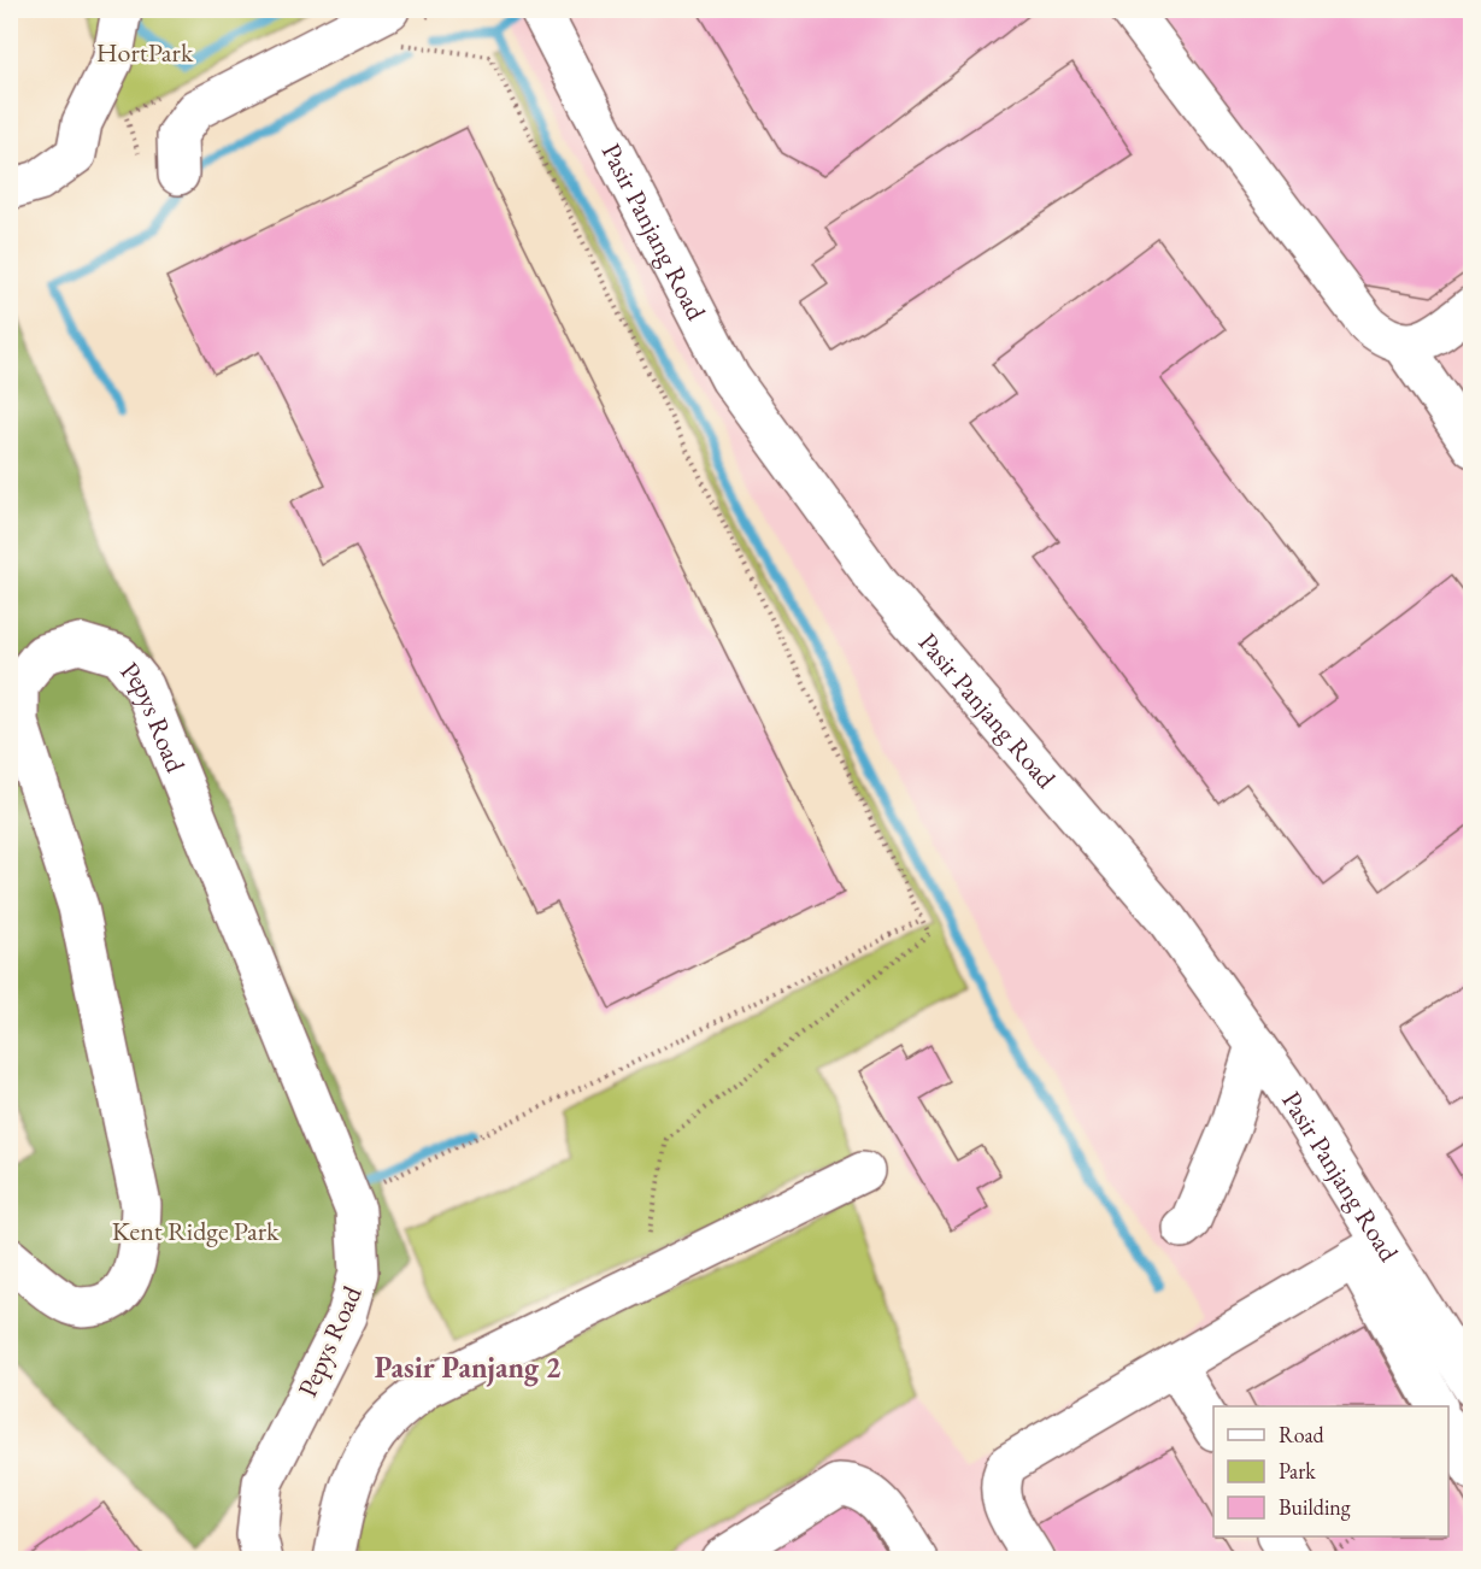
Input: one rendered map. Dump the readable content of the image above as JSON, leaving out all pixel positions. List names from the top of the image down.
{
  "streets": {
    "street": ["Pasir Panjang Road", "Pepys Road"]
  },
  "districts": ["Pasir Panjang 2"],
  "parks": ["HortPark", "Kent Ridge Park"],
  "legend": ["Road", "Park", "Building"]
}
